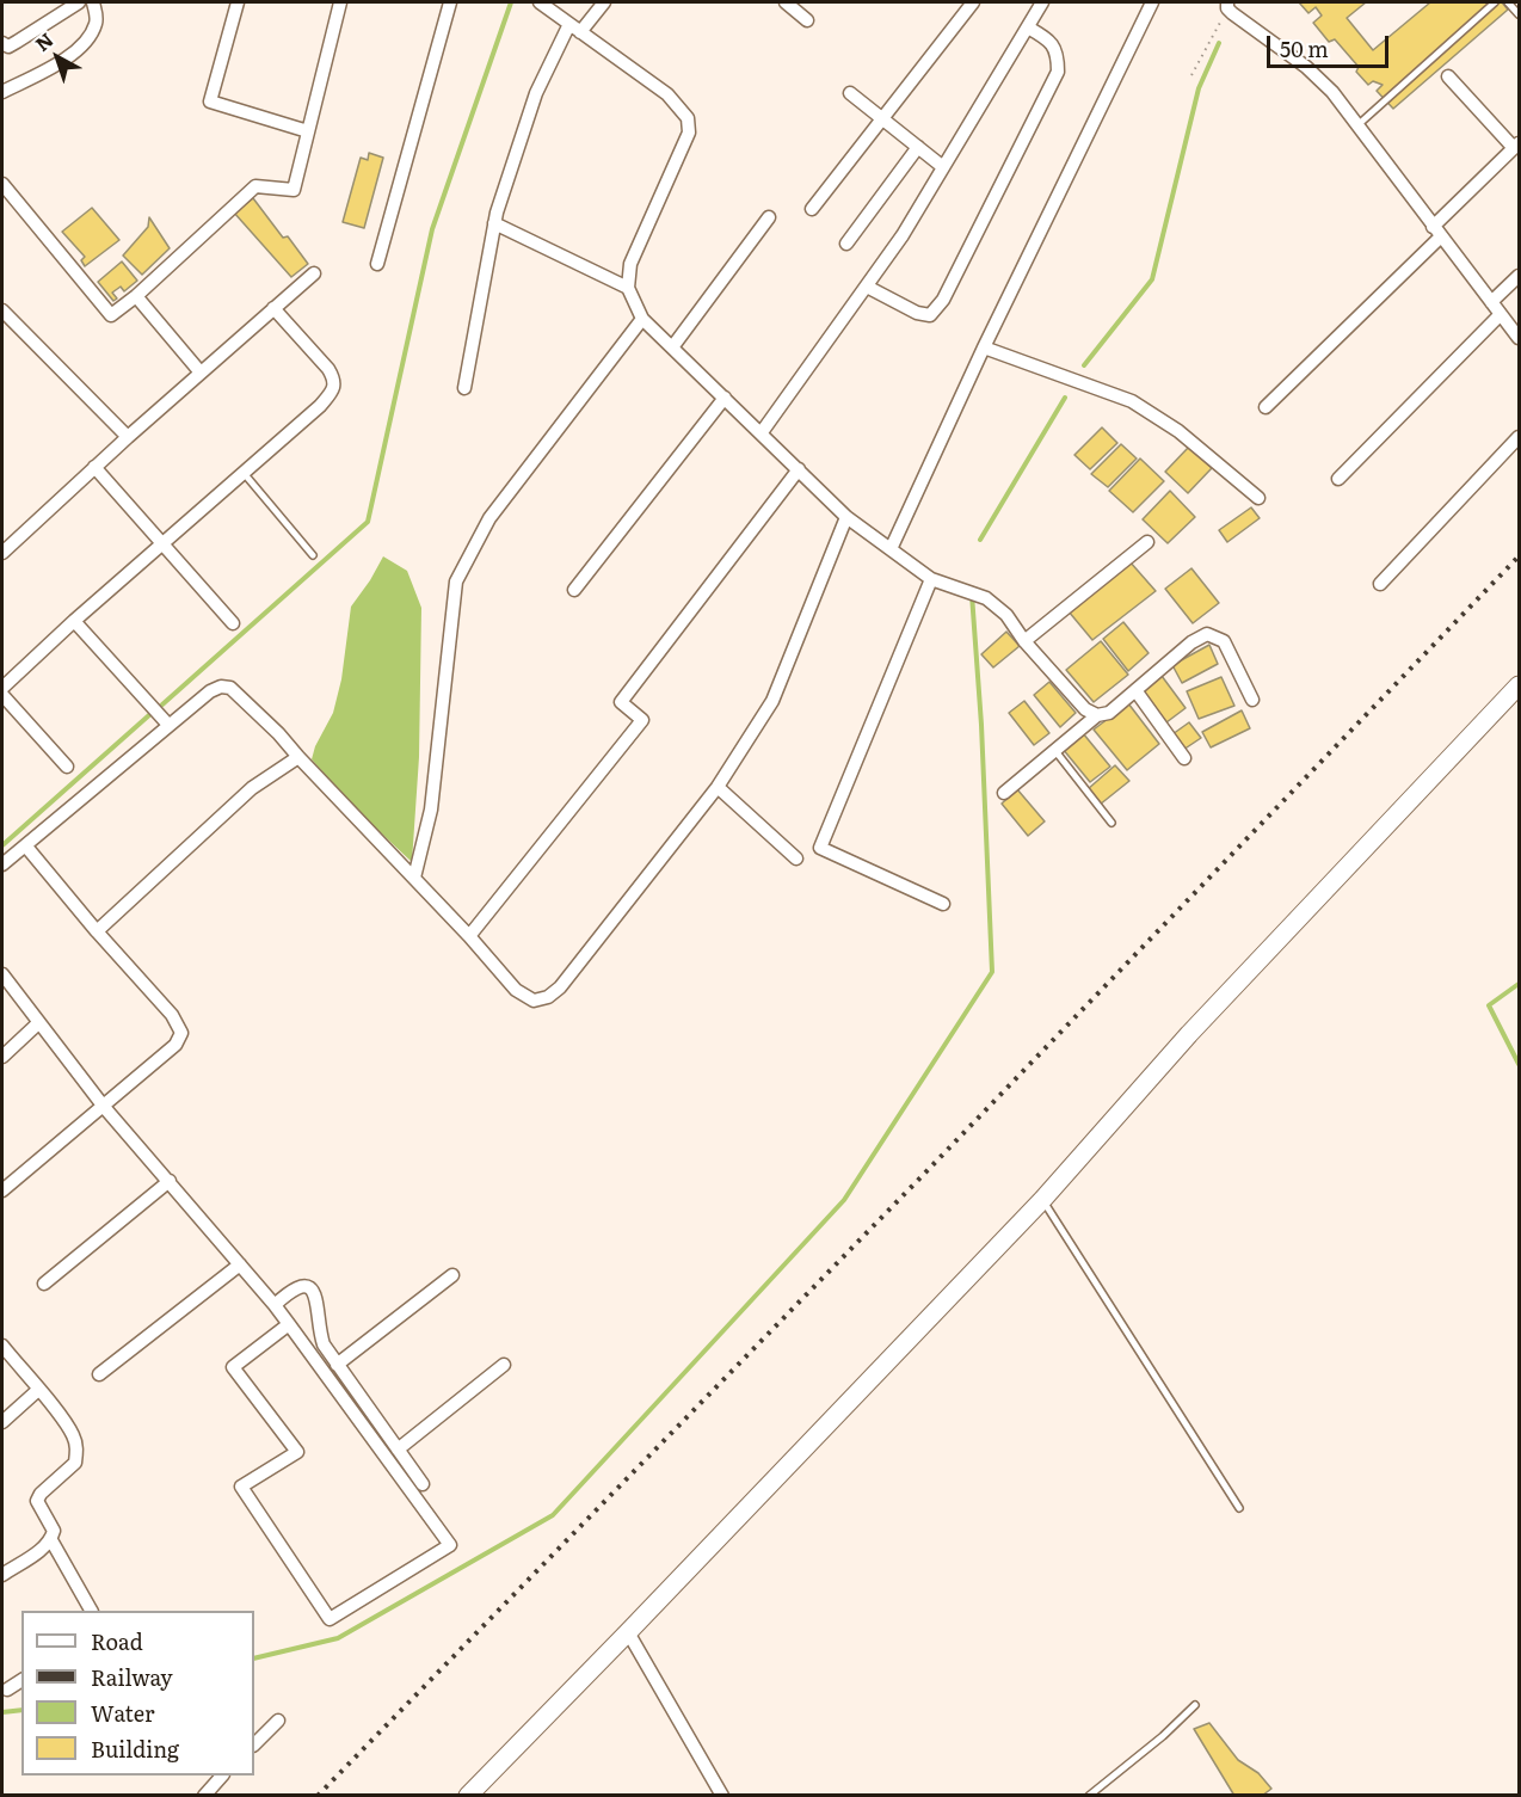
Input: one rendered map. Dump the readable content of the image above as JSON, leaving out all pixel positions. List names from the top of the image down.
{
  "legend": [
    "Road",
    "Railway",
    "Water",
    "Building"
  ],
  "scale_bar": "50 m",
  "north": "top left"
}
